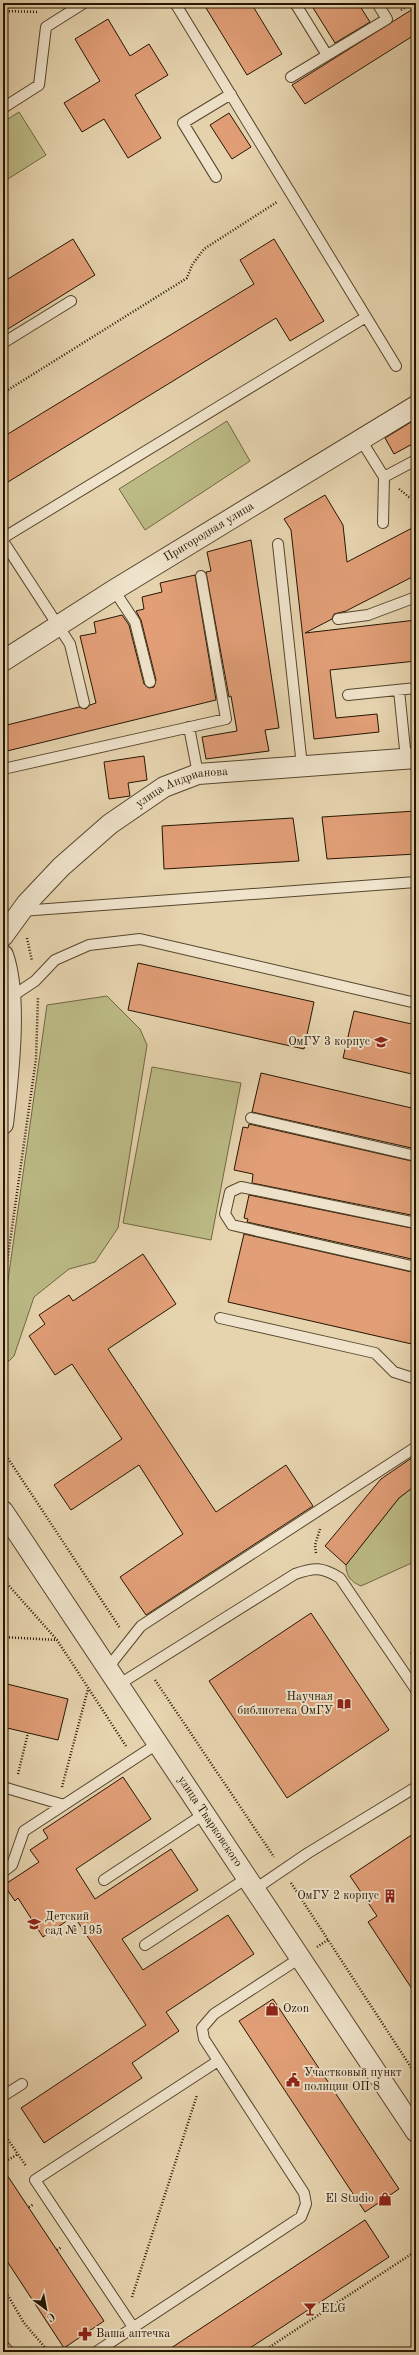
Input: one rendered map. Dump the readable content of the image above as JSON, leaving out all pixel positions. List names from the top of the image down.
{
  "streets": {
    "street": ["Пригородная улица", "улица Андрианова", "улица Тварковского"]
  },
  "places": {
    "school or university": ["ОмГУ 3 корпус", "Детский сад № 195"],
    "library": ["Научная библиотека ОмГУ"],
    "building": ["ОмГУ 2 корпус"],
    "shop": ["Ozon", "El Studio"],
    "public building": ["Участковый пункт полиции ОП 8"],
    "bar": ["ELG"],
    "pharmacy": ["Ваша аптечка"]
  },
  "north": "bottom right"
}
